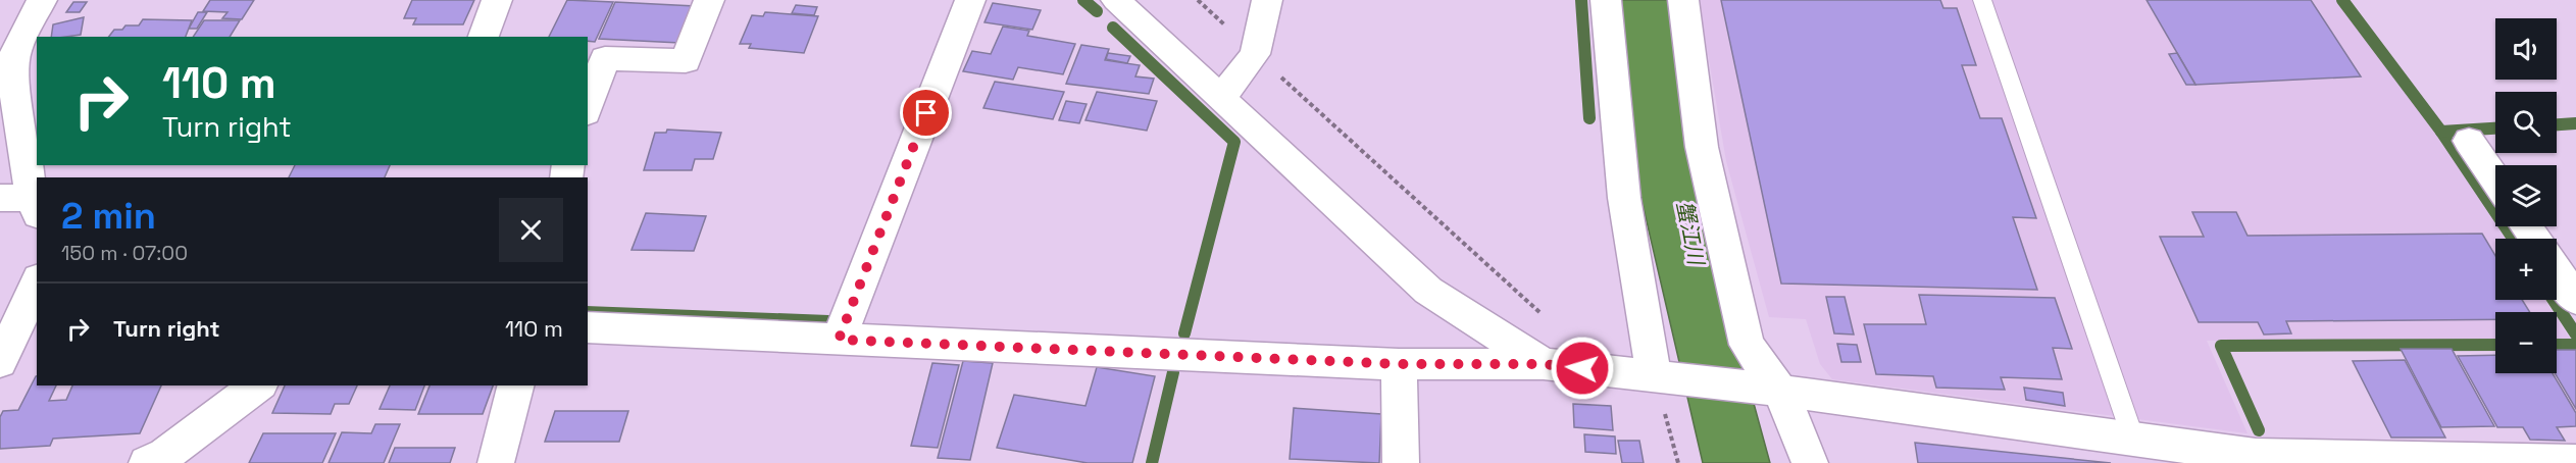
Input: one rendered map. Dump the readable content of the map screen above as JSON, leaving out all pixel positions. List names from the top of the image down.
{
  "water": ["蟹江川"],
  "page": {
    "map_buttons": ["+", "−"],
    "turn": ["110 m", "Turn right"],
    "heading": ["2 min", "150 m · 07:00"],
    "list": [
      {
        "name": "Turn right",
        "value": "110 m"
      }
    ]
  }
}
